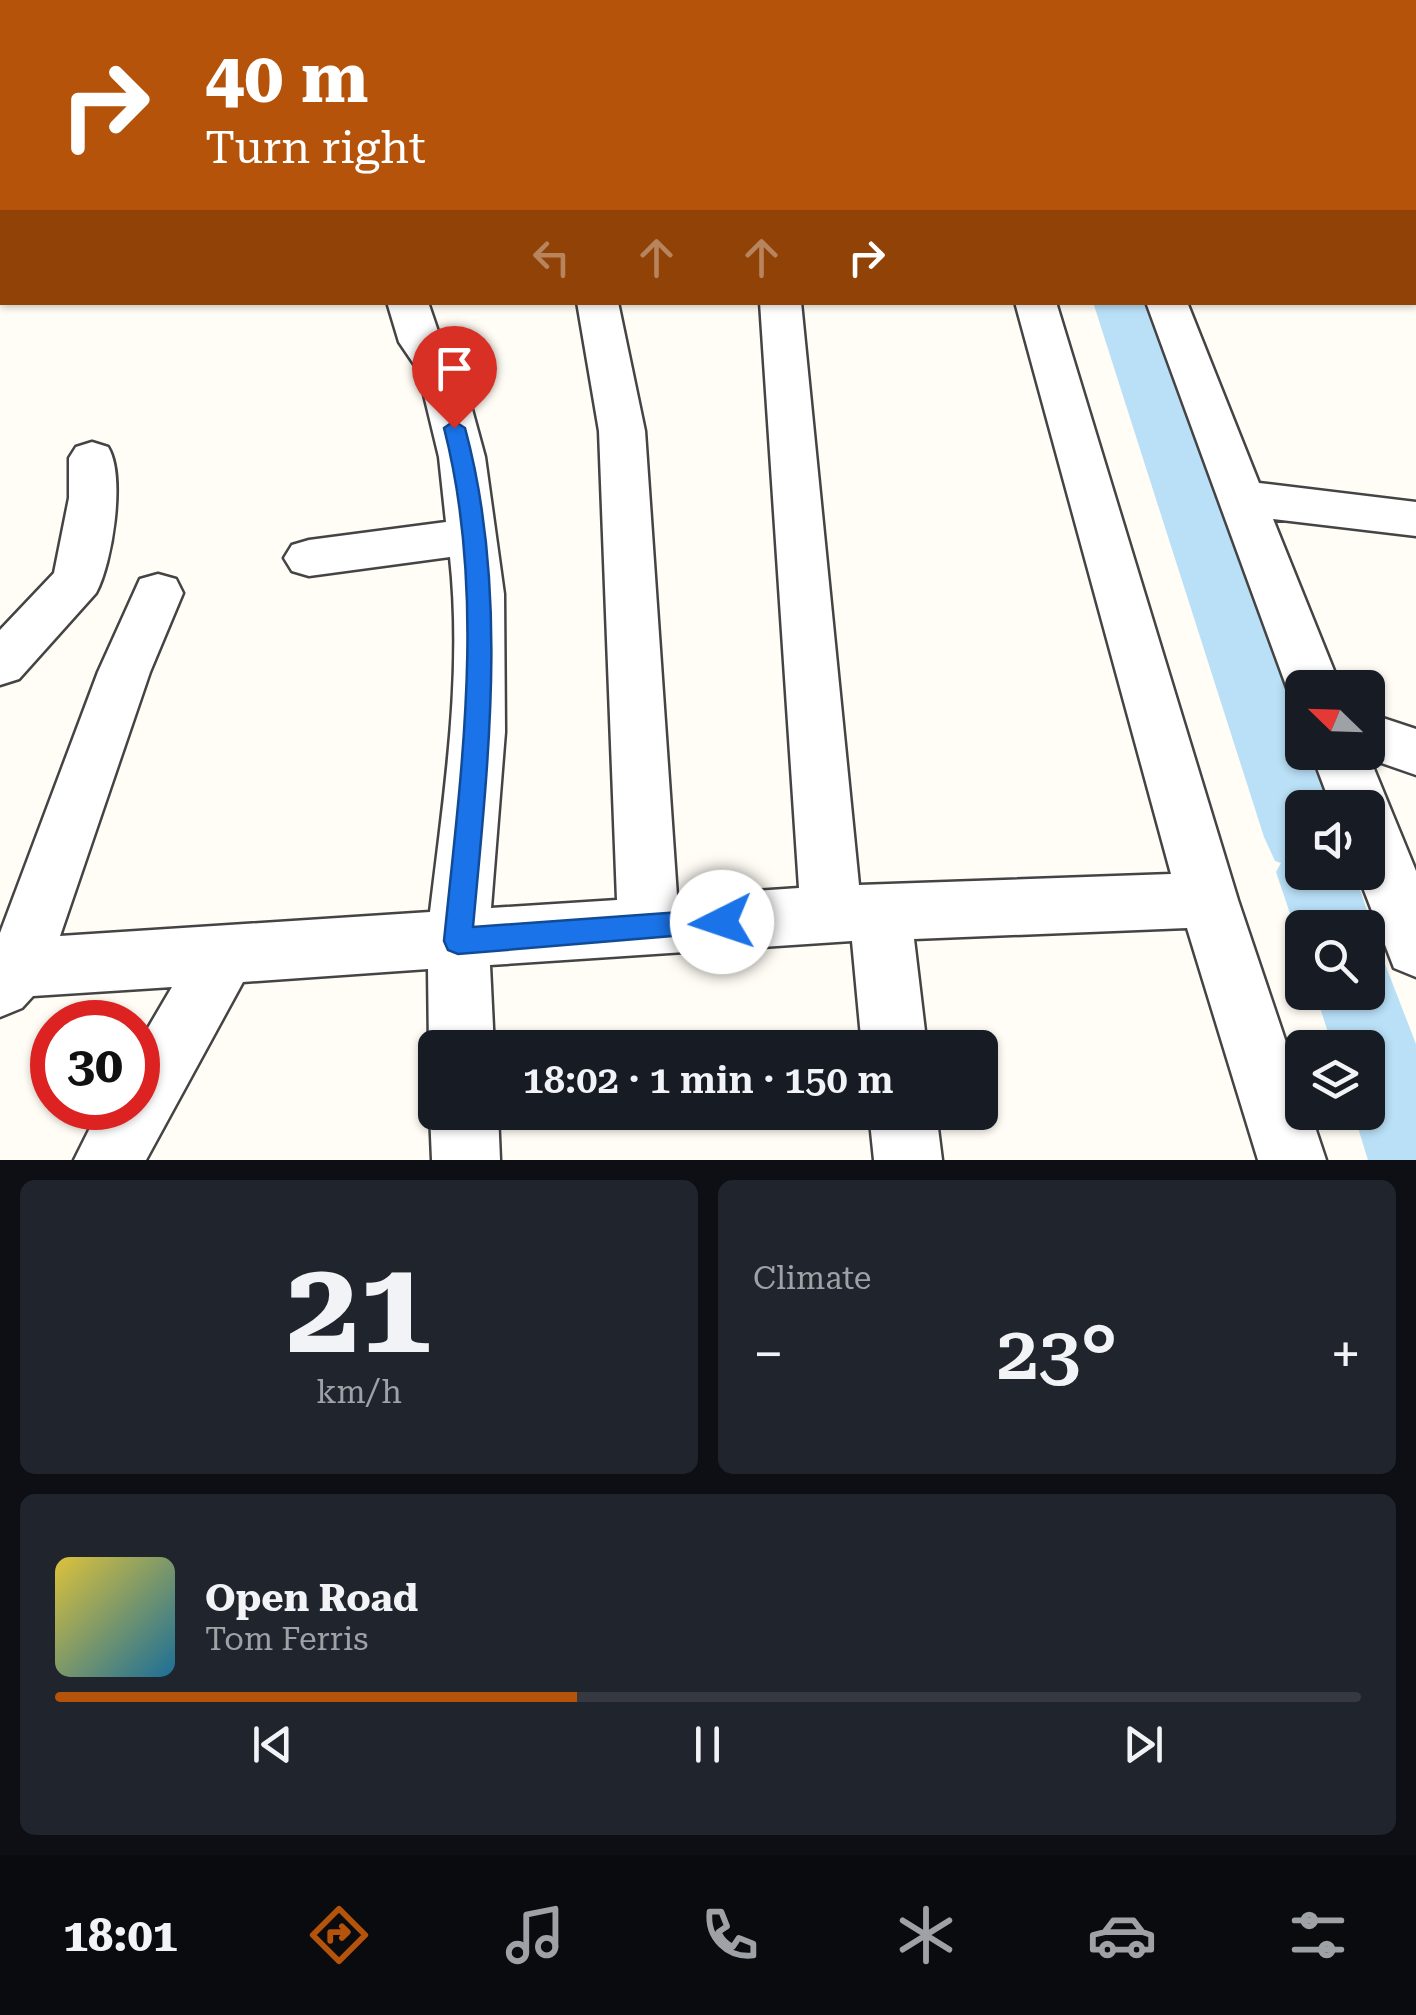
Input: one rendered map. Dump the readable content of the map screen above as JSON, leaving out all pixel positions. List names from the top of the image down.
{
  "north": "top left",
  "page": {
    "turn": ["40 m", "Turn right"],
    "limit": "30",
    "trip": "18:02 · 1 min · 150 m",
    "tile": [
      ["21", "km/h"],
      "Climate"
    ],
    "heat": ["−", "23°", "+"],
    "song": ["Open Road", "Tom Ferris"],
    "tabs": "18:01"
  }
}
